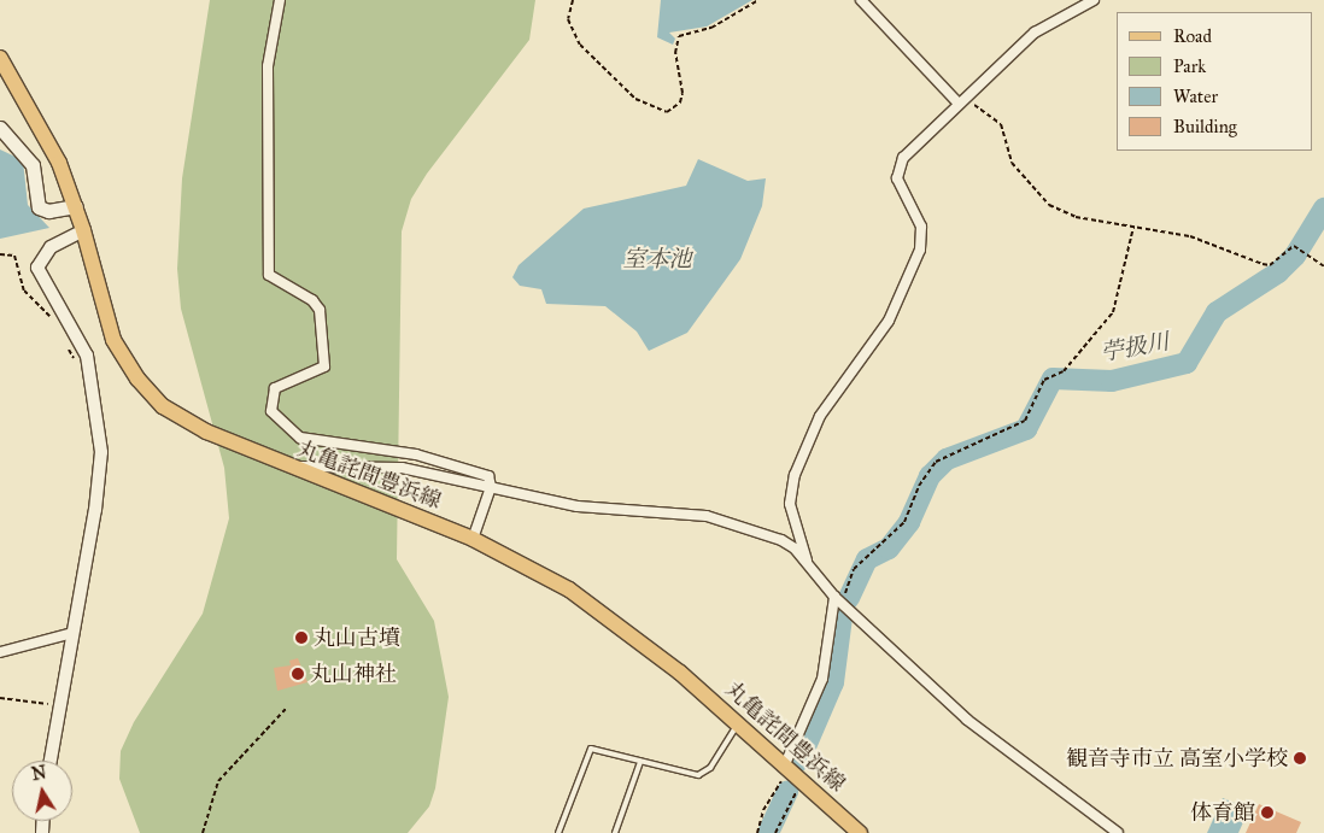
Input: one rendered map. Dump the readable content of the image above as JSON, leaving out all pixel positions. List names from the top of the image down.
{
  "streets": {
    "main road": ["丸亀詫間豊浜線"]
  },
  "water": ["室本池", "苧扱川"],
  "places": [
    "丸山古墳",
    "丸山神社",
    "観音寺市立 高室小学校",
    "体育館"
  ],
  "legend": [
    "Road",
    "Park",
    "Water",
    "Building"
  ],
  "north": "top"
}
